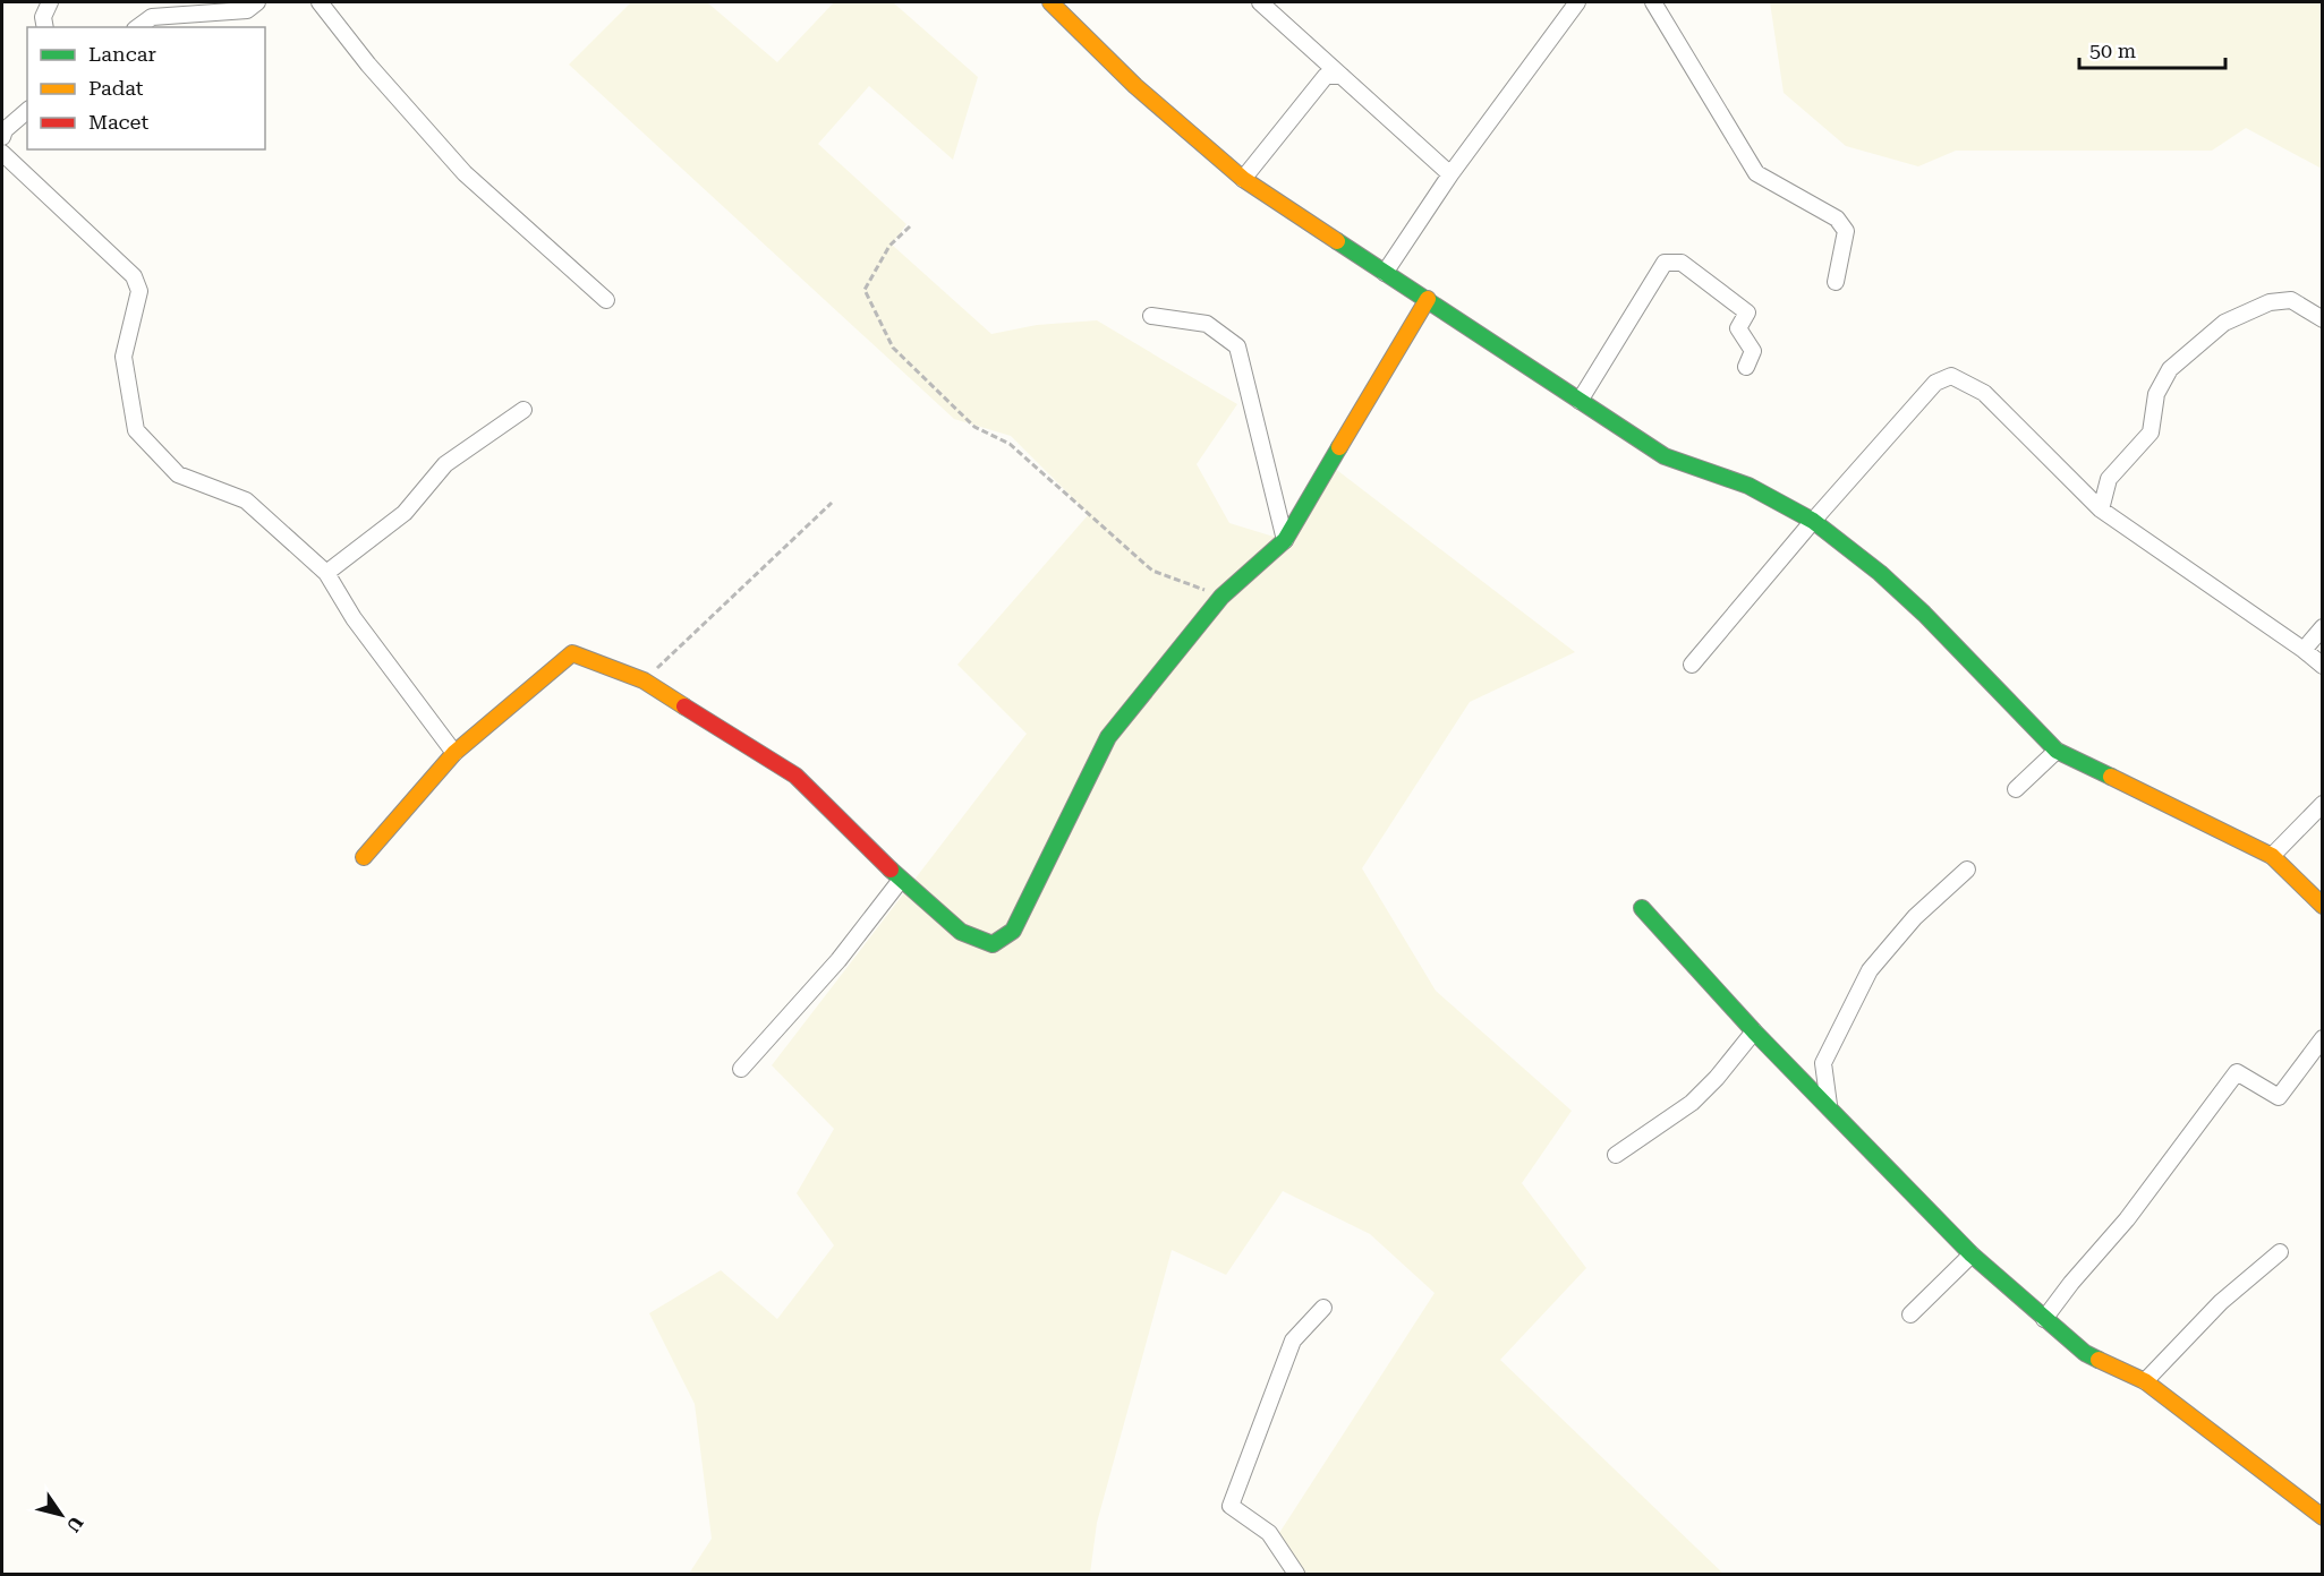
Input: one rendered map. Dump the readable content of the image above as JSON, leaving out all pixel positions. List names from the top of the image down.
{
  "legend": ["Lancar", "Padat", "Macet"],
  "scale_bar": "50 m",
  "north": "bottom right"
}
